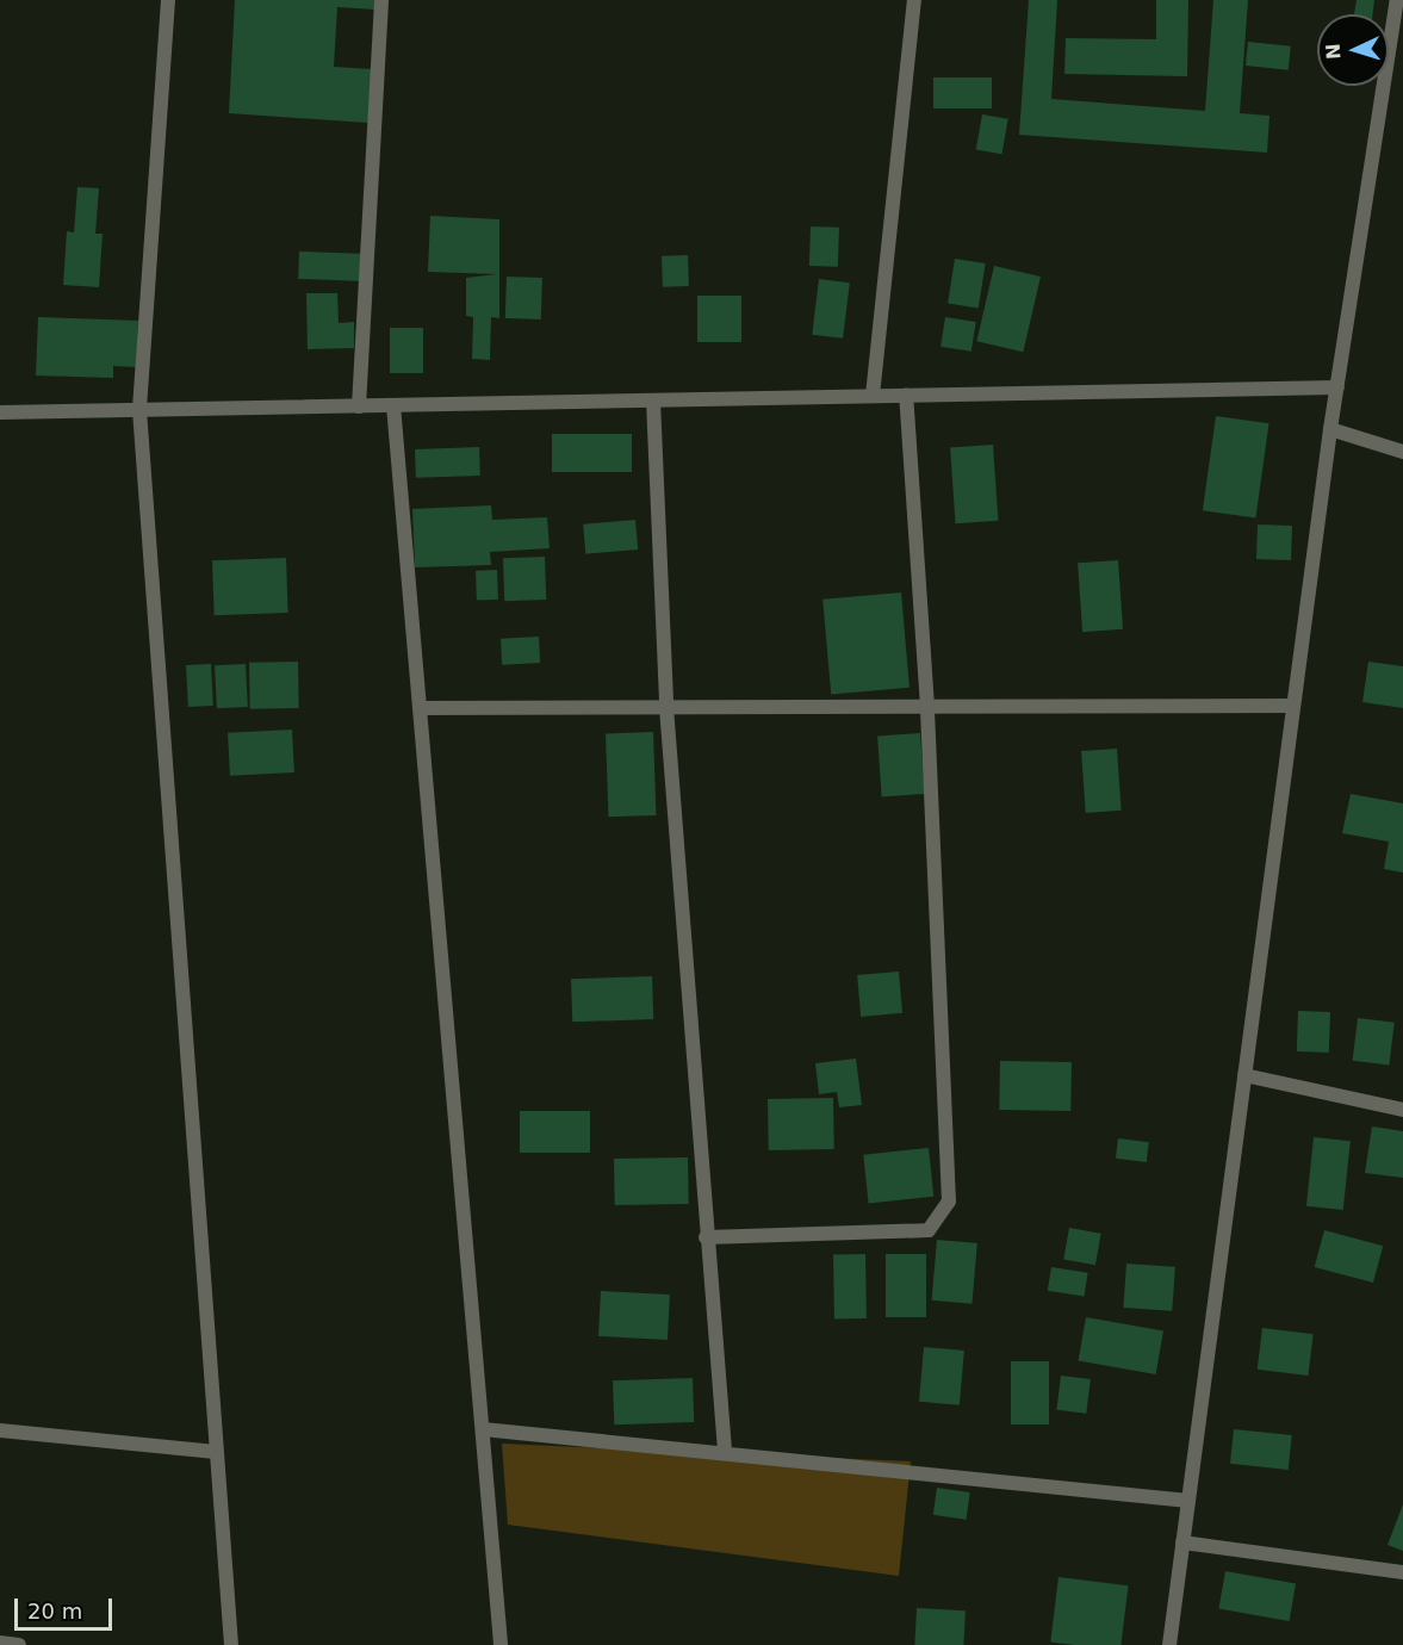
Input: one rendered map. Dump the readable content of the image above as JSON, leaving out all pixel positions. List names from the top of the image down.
{
  "scale_bar": "20 m",
  "north": "left"
}
